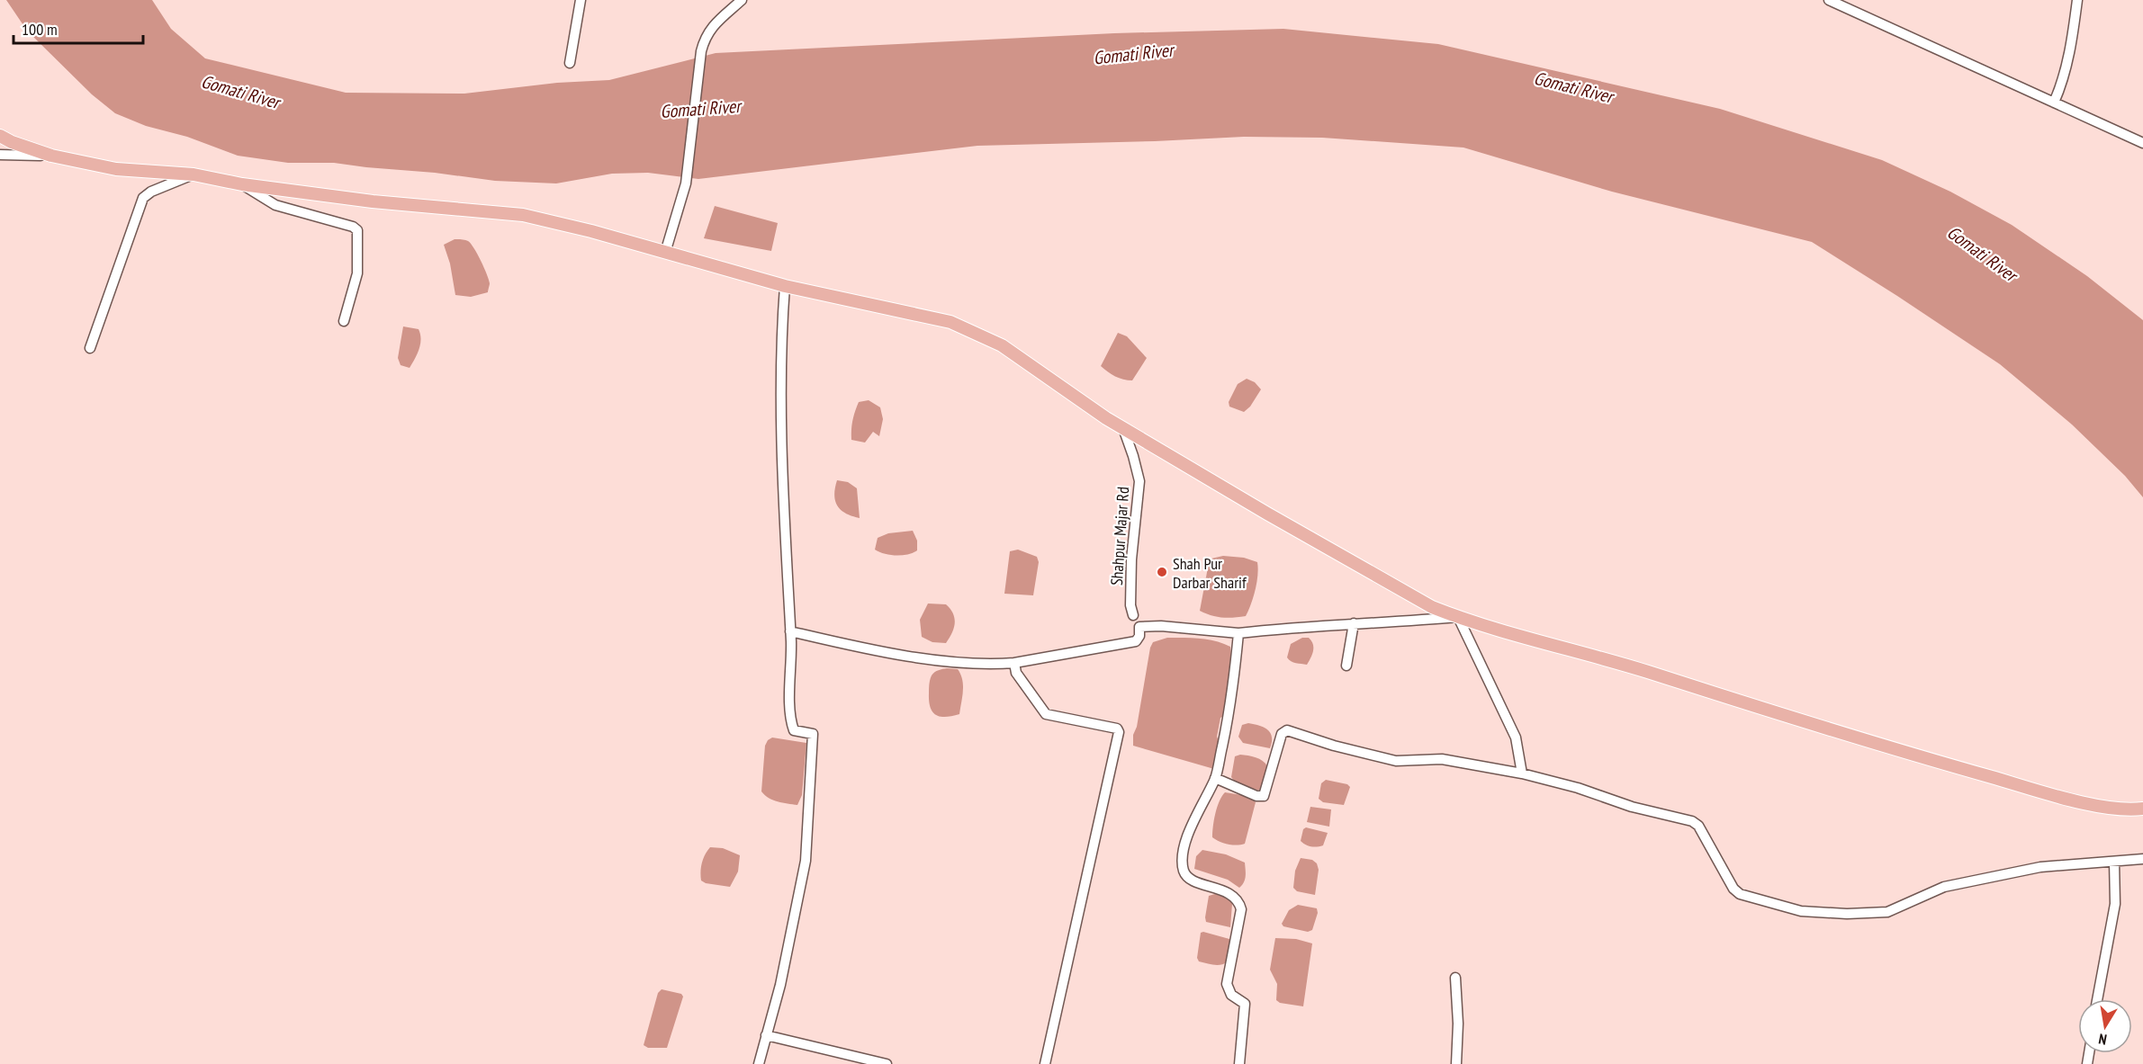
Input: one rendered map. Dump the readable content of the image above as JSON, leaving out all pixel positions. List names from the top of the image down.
{
  "streets": {
    "street": ["Shahpur Majar Rd"]
  },
  "water": ["Gomati River"],
  "places": ["Shah Pur Darbar Sharif"],
  "scale_bar": "100 m",
  "north": "bottom"
}
